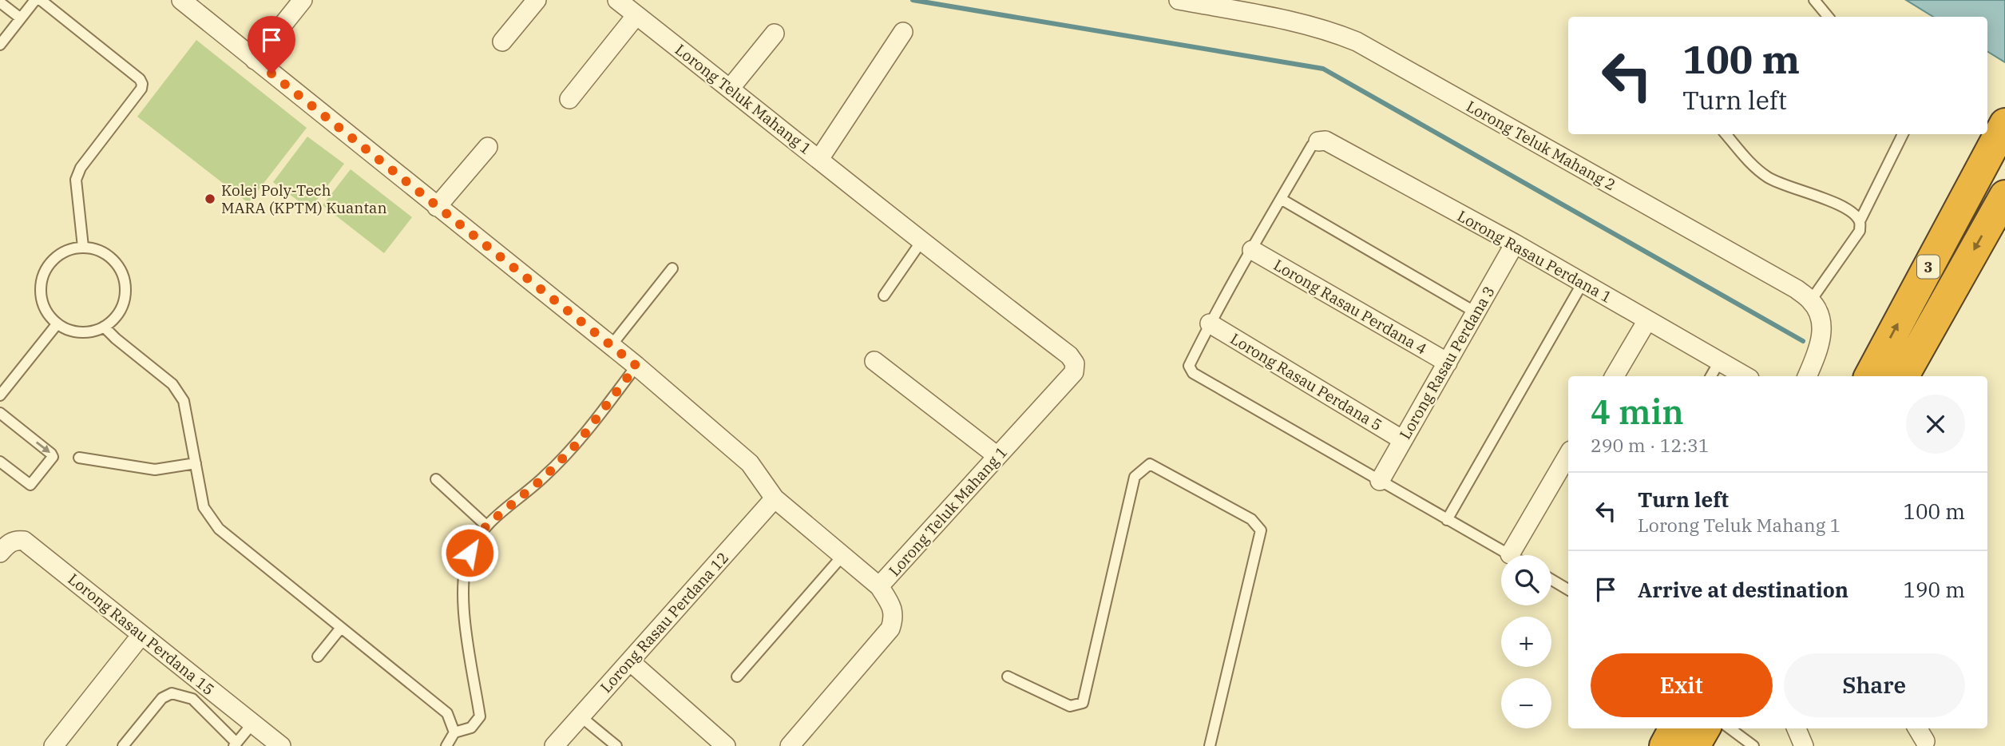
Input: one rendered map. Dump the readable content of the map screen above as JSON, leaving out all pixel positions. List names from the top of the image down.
{
  "streets": {
    "highway": ["3"],
    "street": [
      "Lorong Teluk Mahang 1",
      "Lorong Teluk Mahang 2",
      "Lorong Rasau Perdana 1",
      "Lorong Rasau Perdana 4",
      "Lorong Rasau Perdana 3",
      "Lorong Rasau Perdana 5",
      "Lorong Rasau Perdana 12",
      "Lorong Rasau Perdana 15"
    ]
  },
  "crossings": [
    ["Lorong Teluk Mahang 1", "Lorong Rasau Perdana 12"],
    ["Lorong Rasau Perdana 1", "Lorong Rasau Perdana 3"],
    ["Lorong Rasau Perdana 4", "Lorong Rasau Perdana 3"],
    ["Lorong Rasau Perdana 3", "Lorong Rasau Perdana 5"]
  ],
  "places": ["Kolej Poly-Tech MARA (KPTM) Kuantan"],
  "page": {
    "turn": ["100 m", "Turn left"],
    "heading": ["4 min", "290 m · 12:31"],
    "list": [
      {
        "name": "Turn left",
        "note": "Lorong Teluk Mahang 1",
        "value": "100 m"
      },
      {
        "name": "Arrive at destination",
        "value": "190 m"
      }
    ],
    "map_buttons": ["+", "−"],
    "buttons": ["Exit", "Share"]
  }
}
